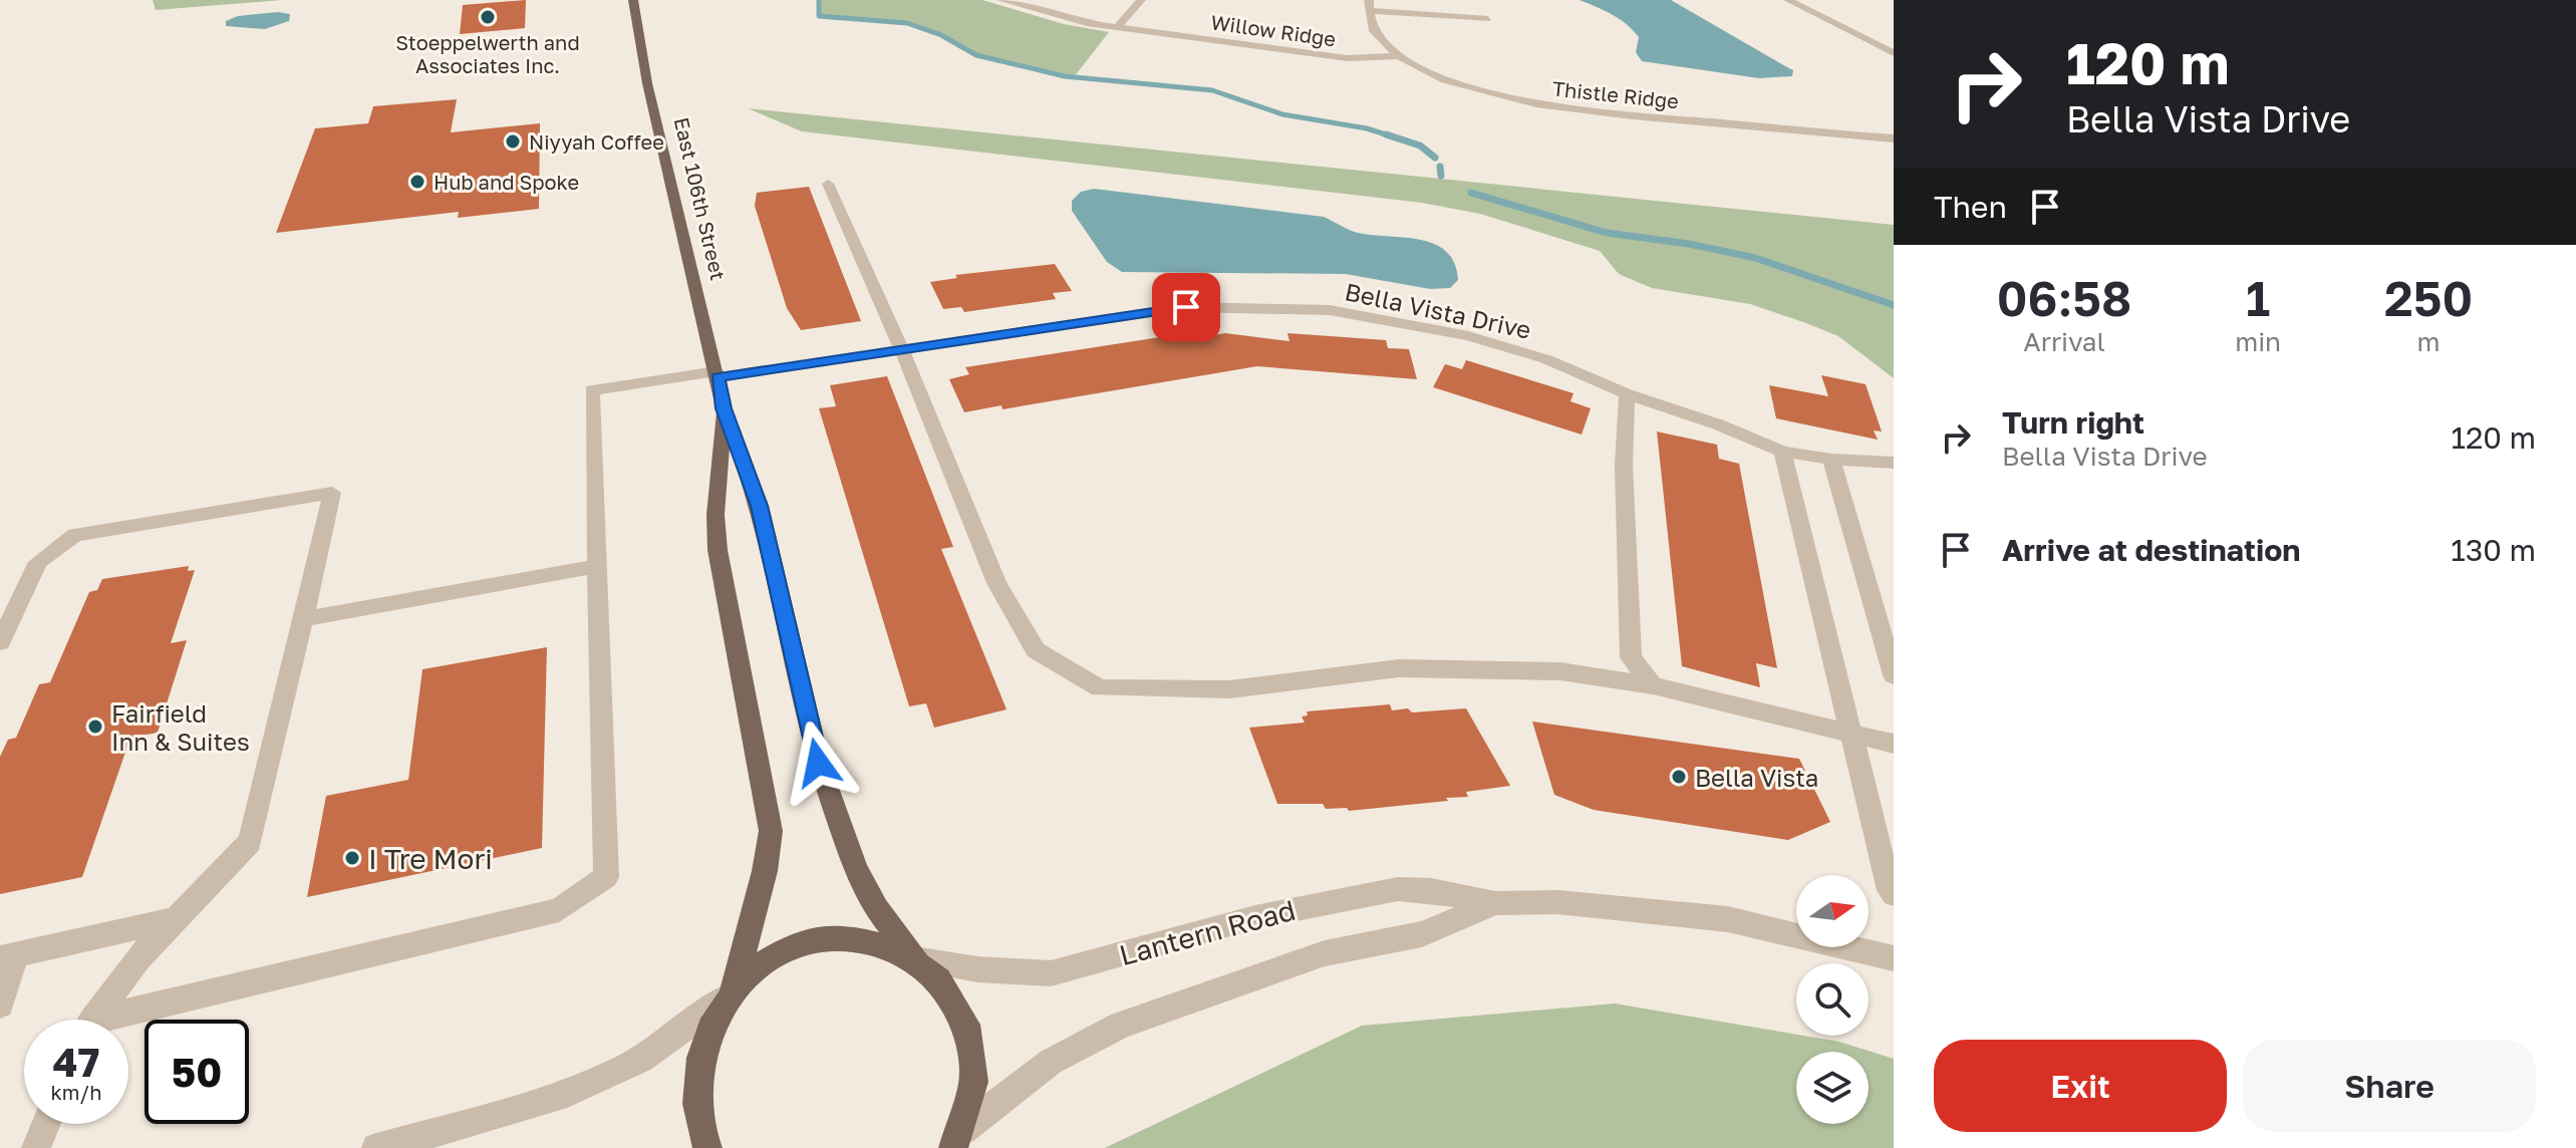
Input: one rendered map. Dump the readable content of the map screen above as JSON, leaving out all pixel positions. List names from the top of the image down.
{
  "streets": {
    "main road": ["East 106th Street"],
    "street": [
      "Willow Ridge",
      "Thistle Ridge",
      "Bella Vista Drive",
      "Lantern Road"
    ]
  },
  "crossings": [
    ["Willow Ridge", "Thistle Ridge"],
    ["East 106th Street", "Bella Vista Drive"],
    ["East 106th Street", "Lantern Road"]
  ],
  "places": [
    "Stoeppelwerth and Associates Inc.",
    "Niyyah Coffee",
    "Hub and Spoke",
    "Fairfield Inn & Suites",
    "Bella Vista",
    "I Tre Mori"
  ],
  "north": "right",
  "page": {
    "turn": ["120 m", "Bella Vista Drive"],
    "then": "Then",
    "eta": [
      "06:58",
      "Arrival",
      "1",
      "min",
      "250",
      "m"
    ],
    "list": [
      {
        "name": "Turn right",
        "note": "Bella Vista Drive",
        "value": "120 m"
      },
      {
        "name": "Arrive at destination",
        "value": "130 m"
      }
    ],
    "speed": "47 km/h",
    "limit": "50",
    "buttons": ["Exit", "Share"]
  }
}
